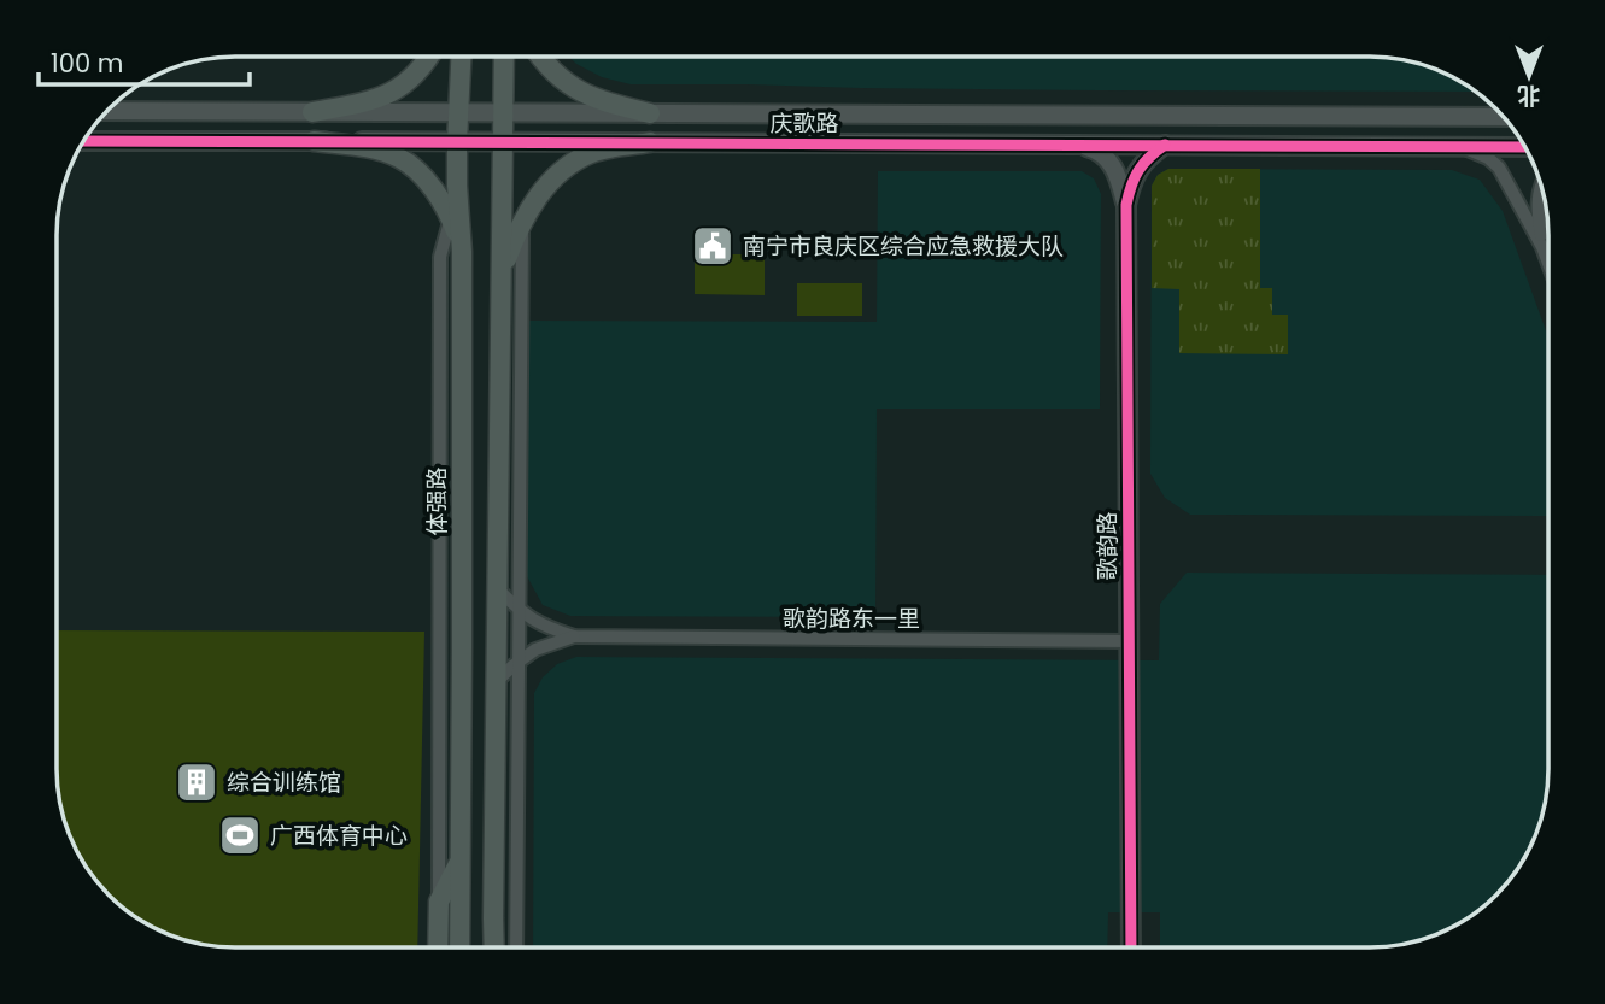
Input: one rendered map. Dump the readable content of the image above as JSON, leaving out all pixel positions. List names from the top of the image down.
{
  "streets": {
    "main road": ["体强路"],
    "street": ["庆歌路", "歌韵路", "歌韵路东一里"]
  },
  "crossings": [
    ["庆歌路", "体强路"],
    ["庆歌路", "歌韵路"],
    ["歌韵路", "歌韵路东一里"]
  ],
  "places": {
    "public building": ["南宁市良庆区综合应急救援大队"],
    "building": ["综合训练馆"],
    "sports": ["广西体育中心"]
  },
  "scale_bar": "100 m",
  "north": "bottom"
}
